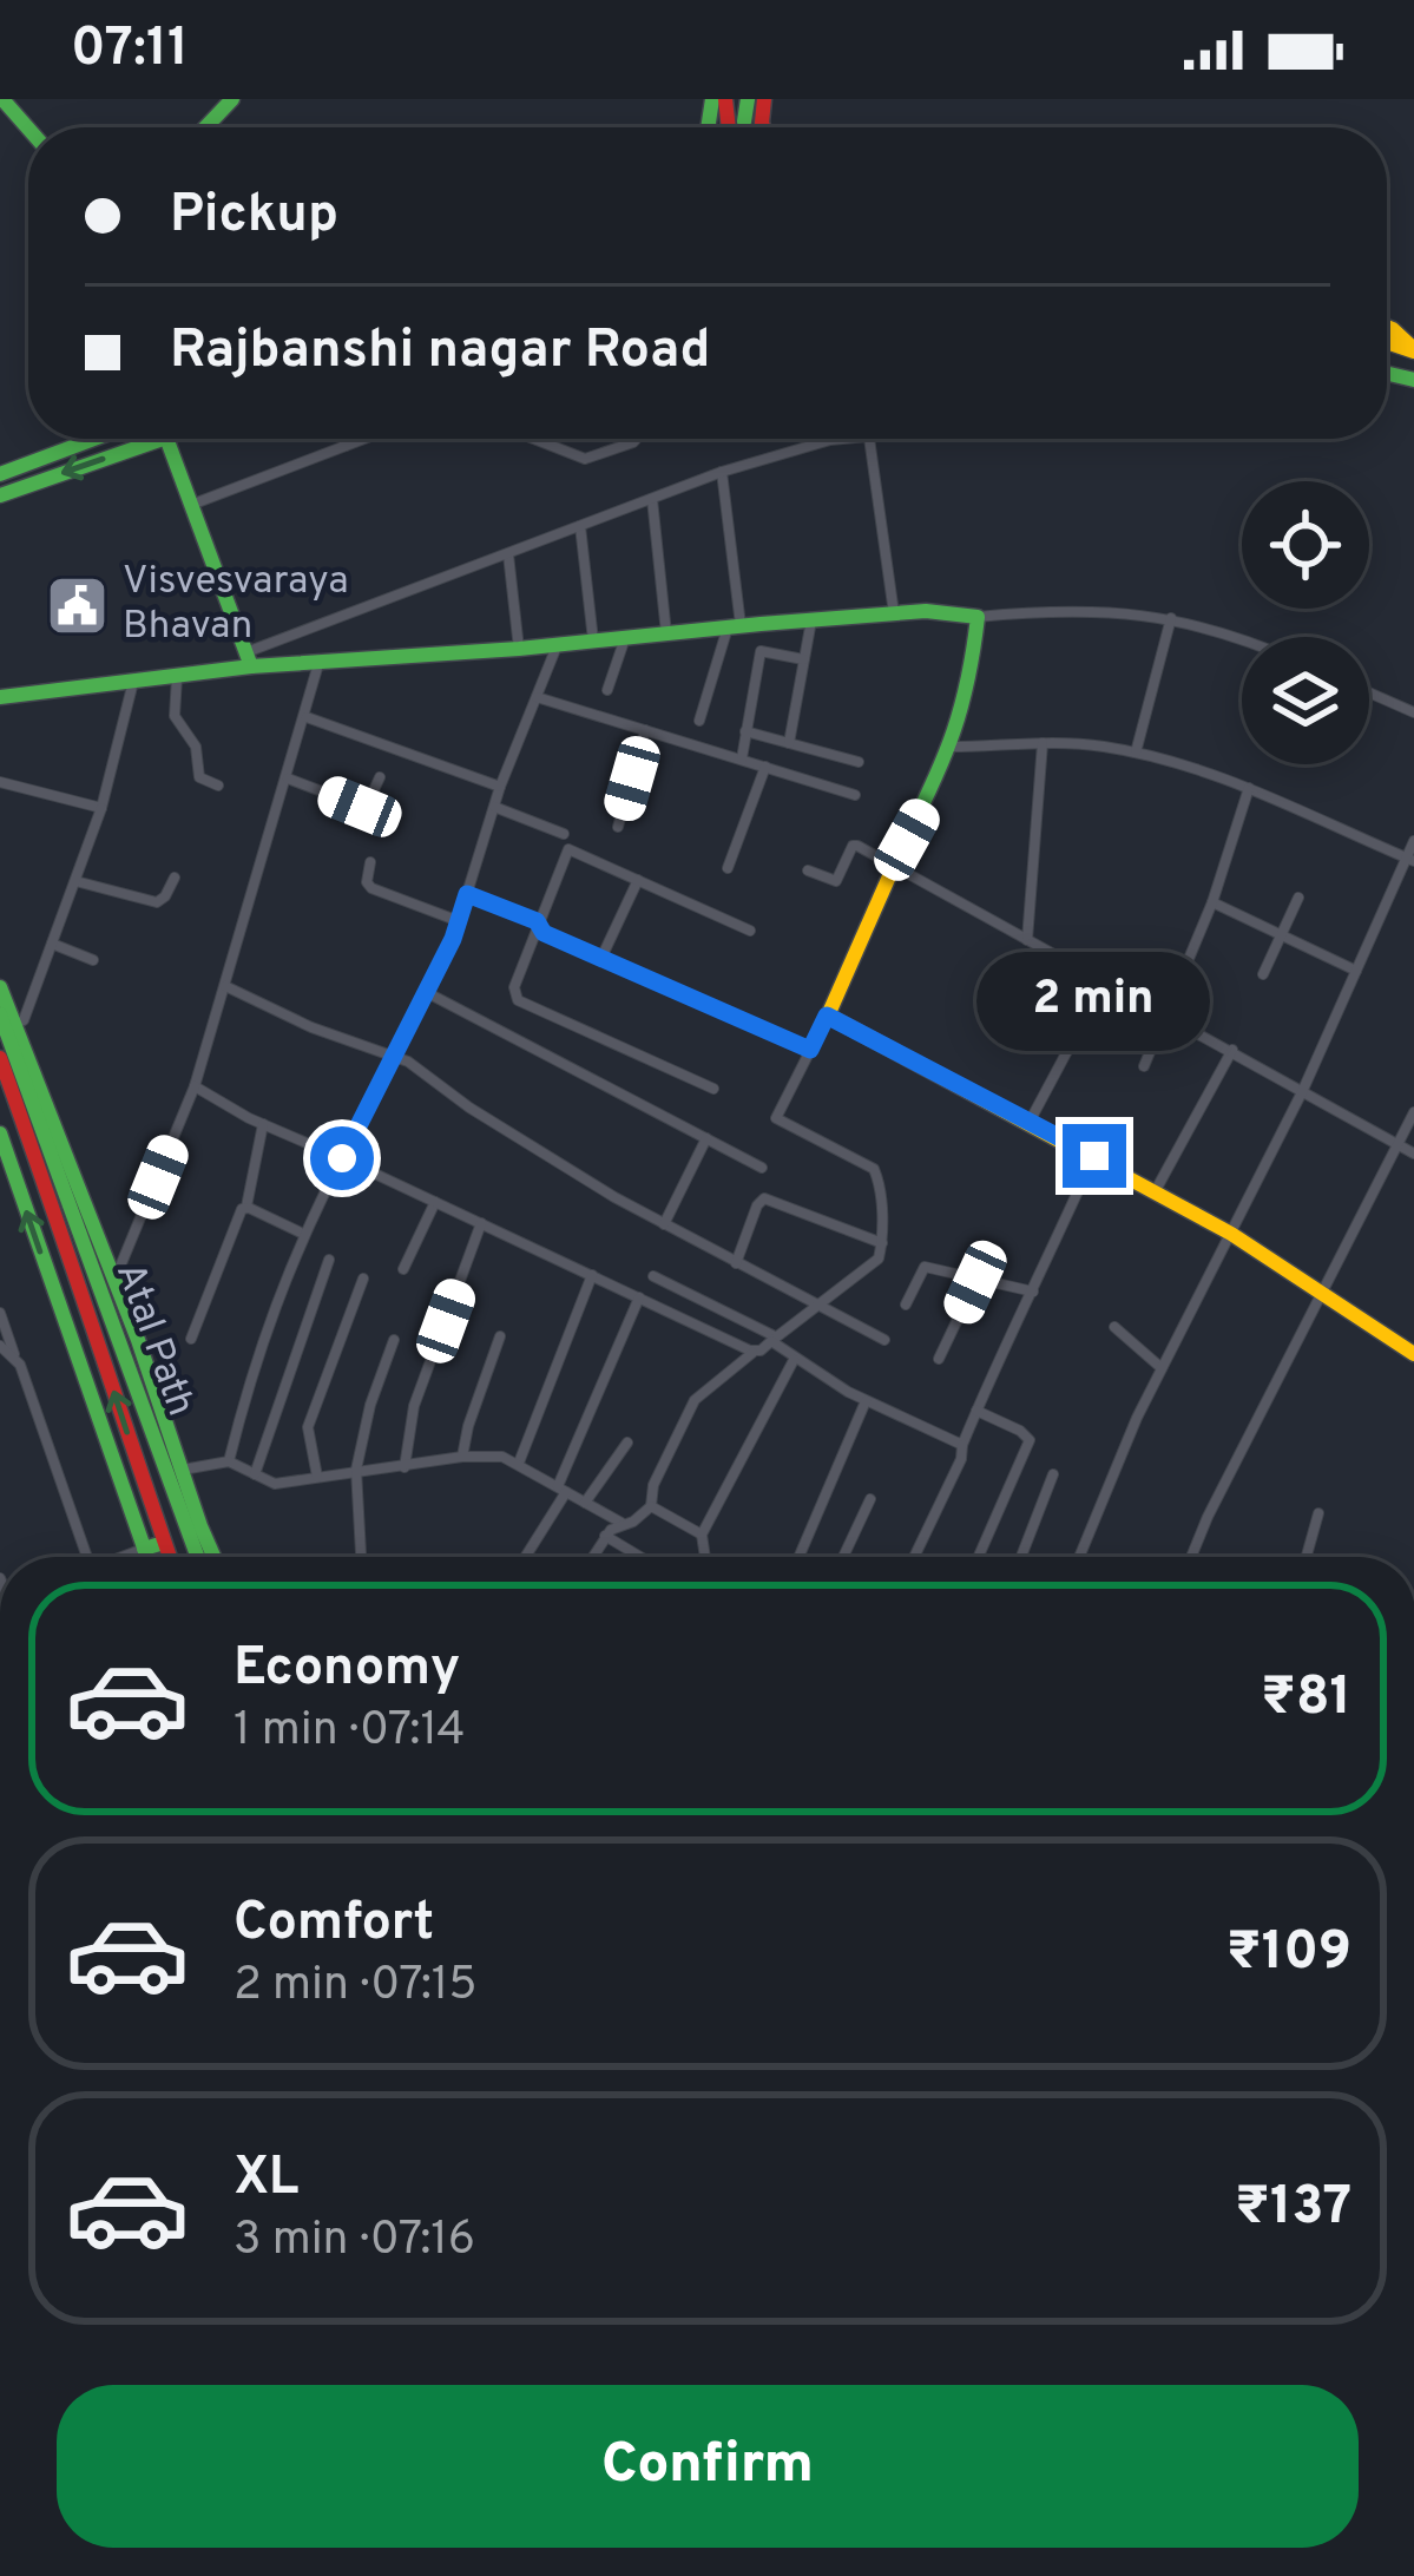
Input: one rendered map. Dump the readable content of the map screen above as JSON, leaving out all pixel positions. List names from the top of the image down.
{
  "streets": {
    "main road": ["Atal Path"]
  },
  "places": {
    "public building": ["Visvesvaraya Bhavan"]
  },
  "page": {
    "status": "07:11",
    "banner": ["Pickup", "Rajbanshi nagar Road"],
    "bubble": "2 min",
    "list": [
      {
        "name": "Economy",
        "note": "1 min · 07:14",
        "value": "₹81"
      },
      {
        "name": "Comfort",
        "note": "2 min · 07:15",
        "value": "₹109"
      },
      {
        "name": "XL",
        "note": "3 min · 07:16",
        "value": "₹137"
      }
    ],
    "buttons": "Confirm"
  }
}
